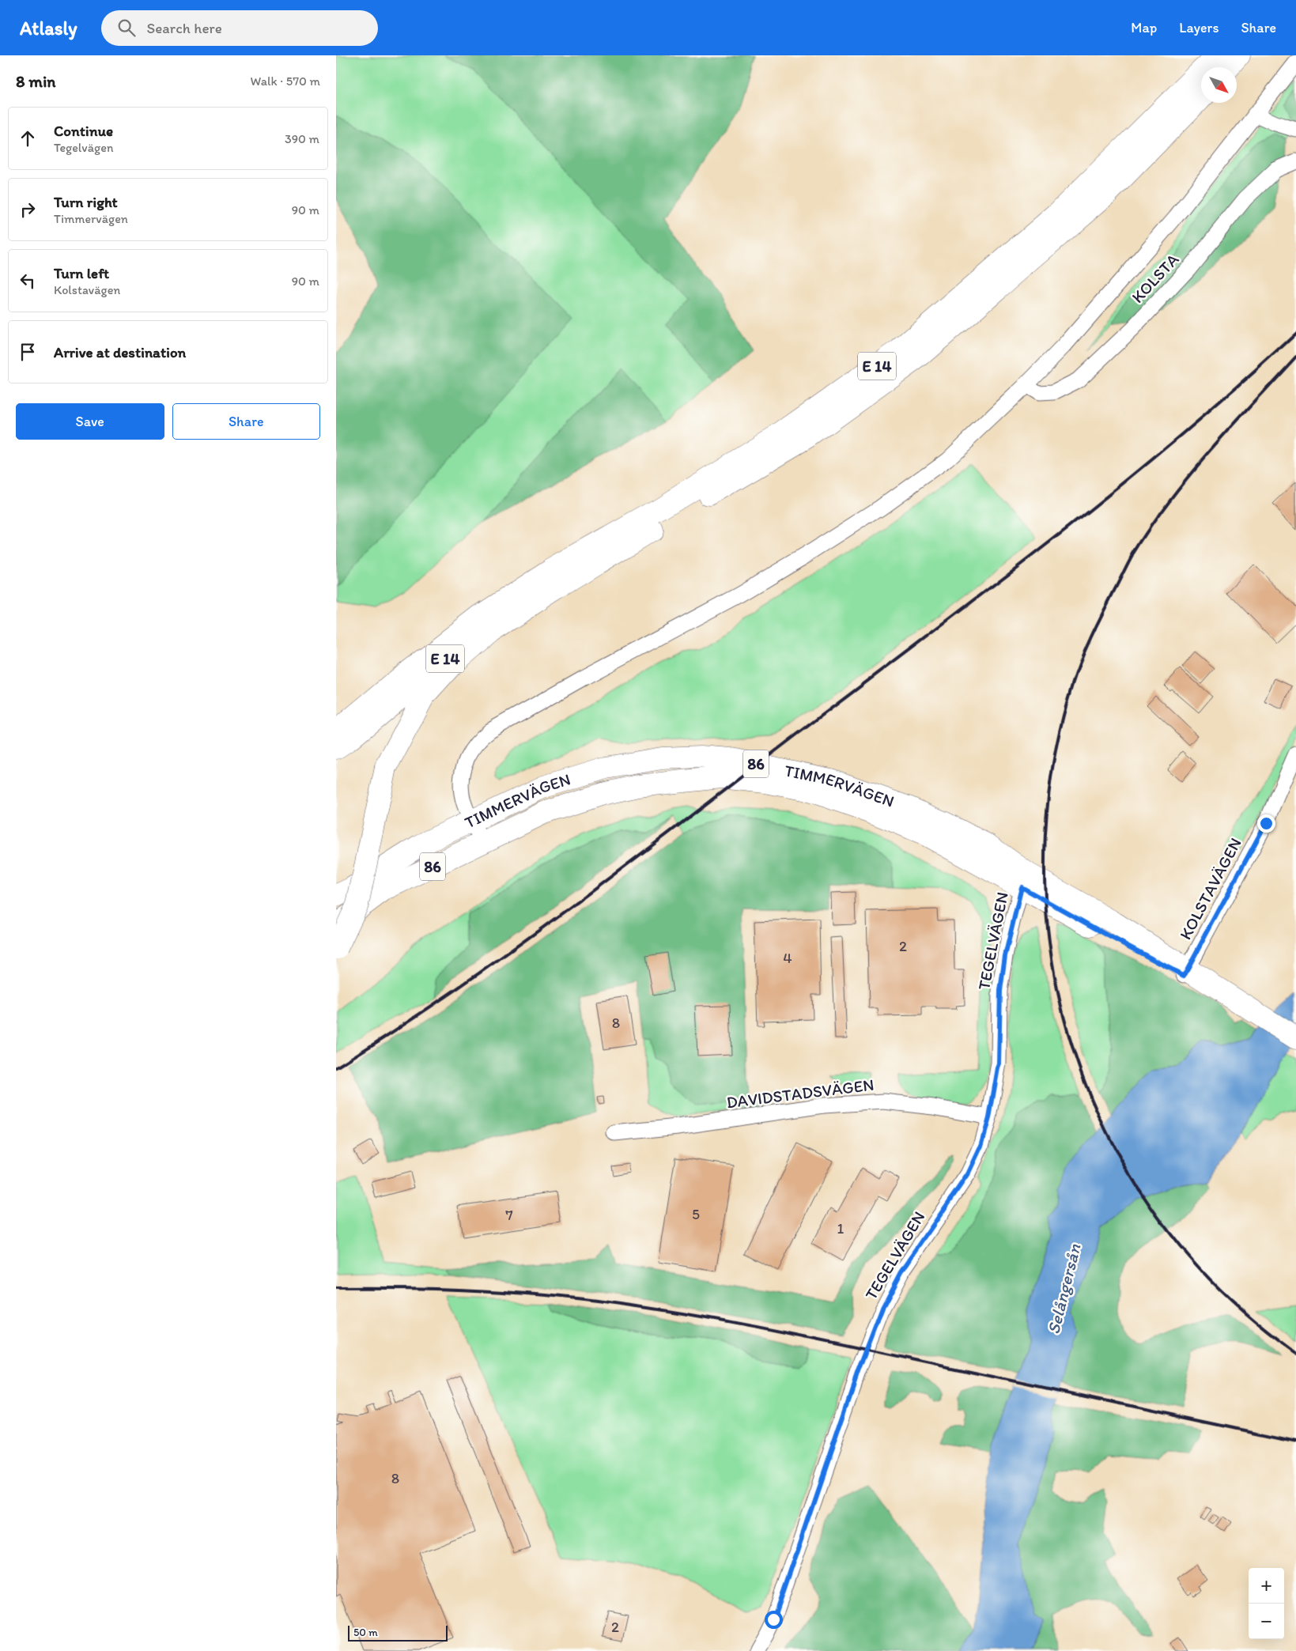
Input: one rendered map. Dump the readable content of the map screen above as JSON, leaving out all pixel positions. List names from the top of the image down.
{
  "streets": {
    "main road": ["E 14", "86", "TIMMERVÄGEN"],
    "street": [
      "KOLSTA",
      "KOLSTAVÄGEN",
      "TEGELVÄGEN",
      "DAVIDSTADSVÄGEN"
    ]
  },
  "crossings": [
    ["86", "TIMMERVÄGEN"],
    ["TIMMERVÄGEN", "KOLSTAVÄGEN"],
    ["TIMMERVÄGEN", "TEGELVÄGEN"],
    ["TEGELVÄGEN", "DAVIDSTADSVÄGEN"]
  ],
  "water": ["Selångersån"],
  "house_numbers": [
    "2",
    "4",
    "8",
    "5",
    "7",
    "1",
    "8",
    "2"
  ],
  "scale_bar": "50 m",
  "north": "bottom right",
  "page": {
    "header": "Atlasly",
    "search": "Search here",
    "nav": ["Map", "Layers", "Share"],
    "heading": ["8 min", "Walk · 570 m"],
    "list": [
      ["Continue", "Tegelvägen", "390 m"],
      ["Turn right", "Timmervägen", "90 m"],
      ["Turn left", "Kolstavägen", "90 m"],
      "Arrive at destination"
    ],
    "buttons": ["Save", "Share"],
    "map_buttons": ["+", "−"],
    "scale": "50 m"
  }
}
